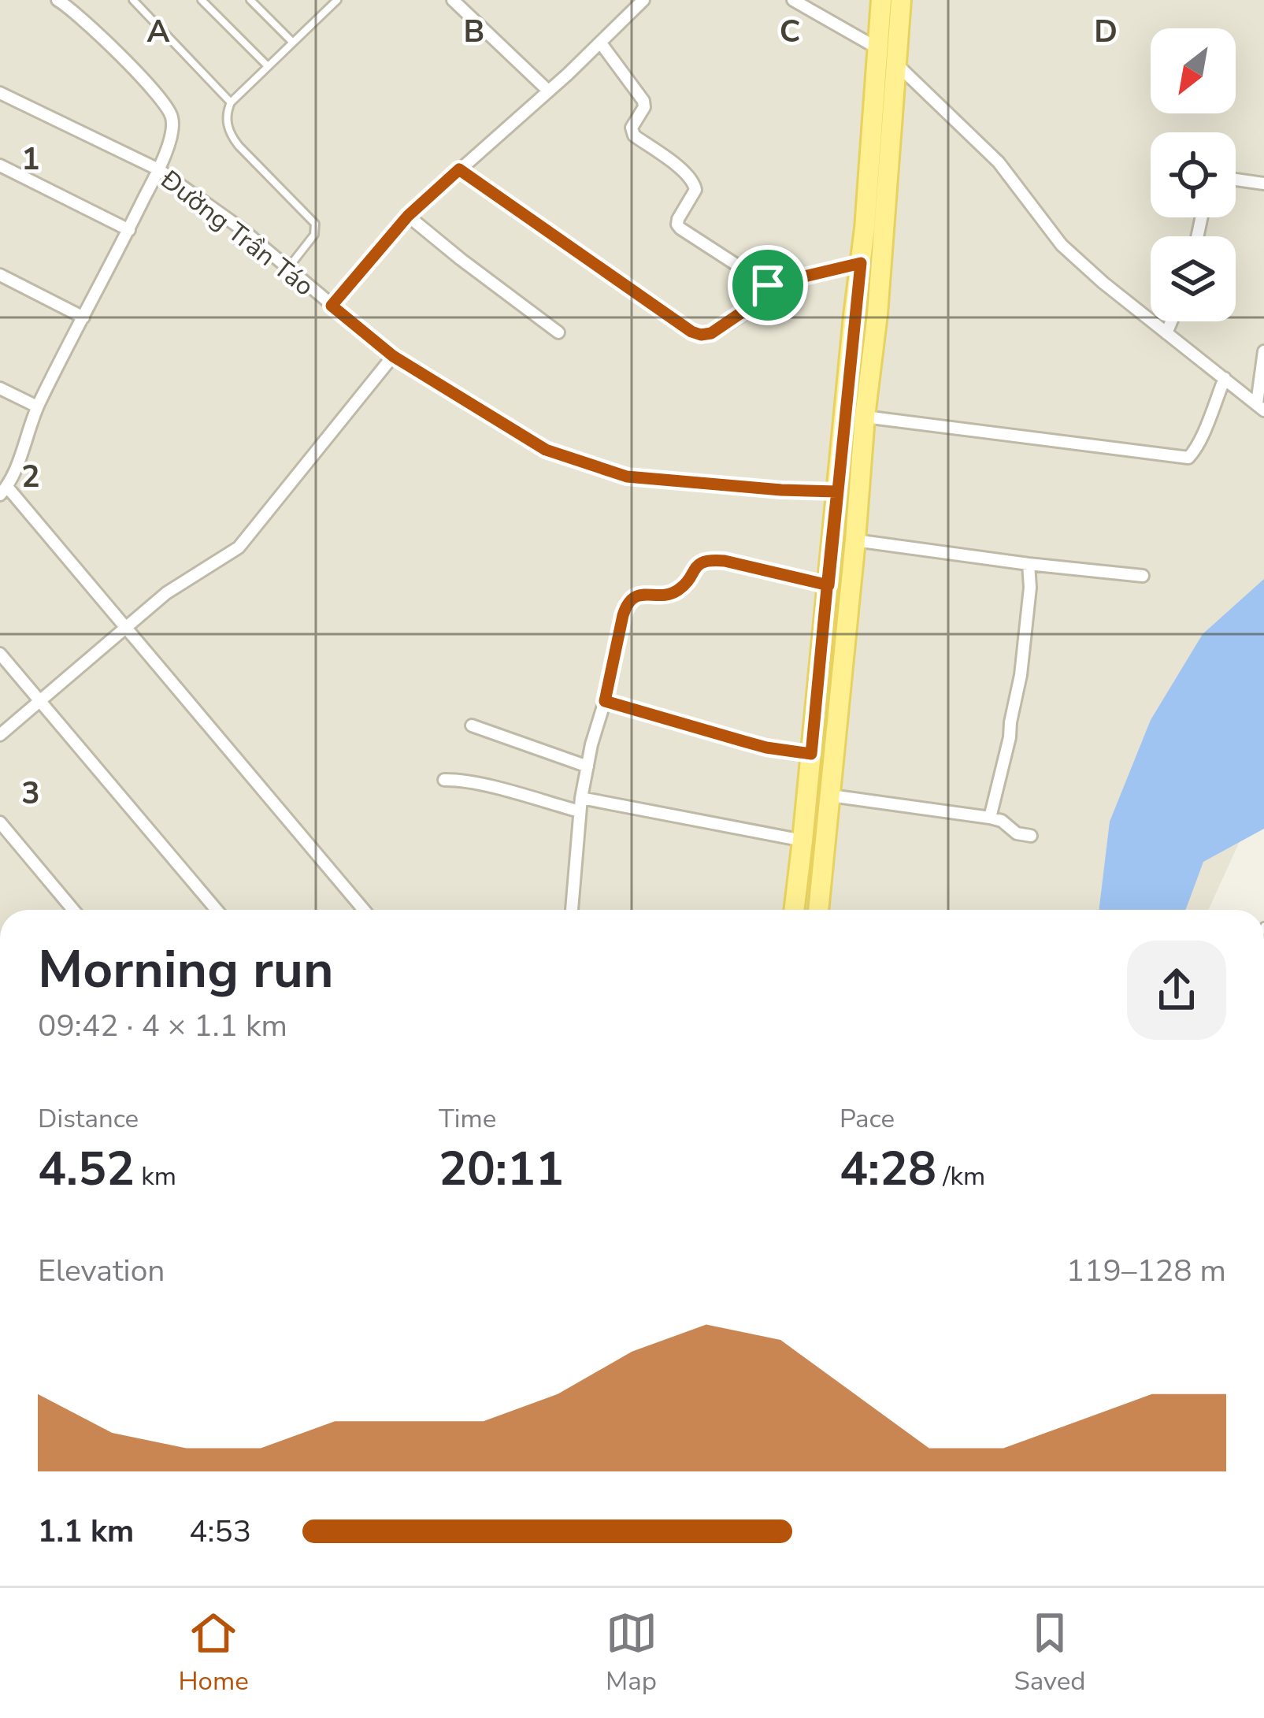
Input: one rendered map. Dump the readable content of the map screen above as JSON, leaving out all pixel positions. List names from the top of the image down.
{
  "streets": {
    "street": ["Đường Trần Táo"]
  },
  "north": "bottom left",
  "page": {
    "heading": ["Morning run", "09:42 · 4 × 1.1 km"],
    "stats": [
      ["Distance", "4.52 km"],
      ["Time", "20:11"],
      ["Pace", "4:28 /km"]
    ],
    "chart": ["Elevation", "119–128 m"],
    "list": [
      {
        "name": "1.1 km",
        "note": "4:53"
      }
    ],
    "tabs": ["Home", "Map", "Saved"]
  },
  "grid": {
    "columns": [
      "A",
      "B",
      "C",
      "D"
    ],
    "rows": ["1", "2", "3"]
  }
}
